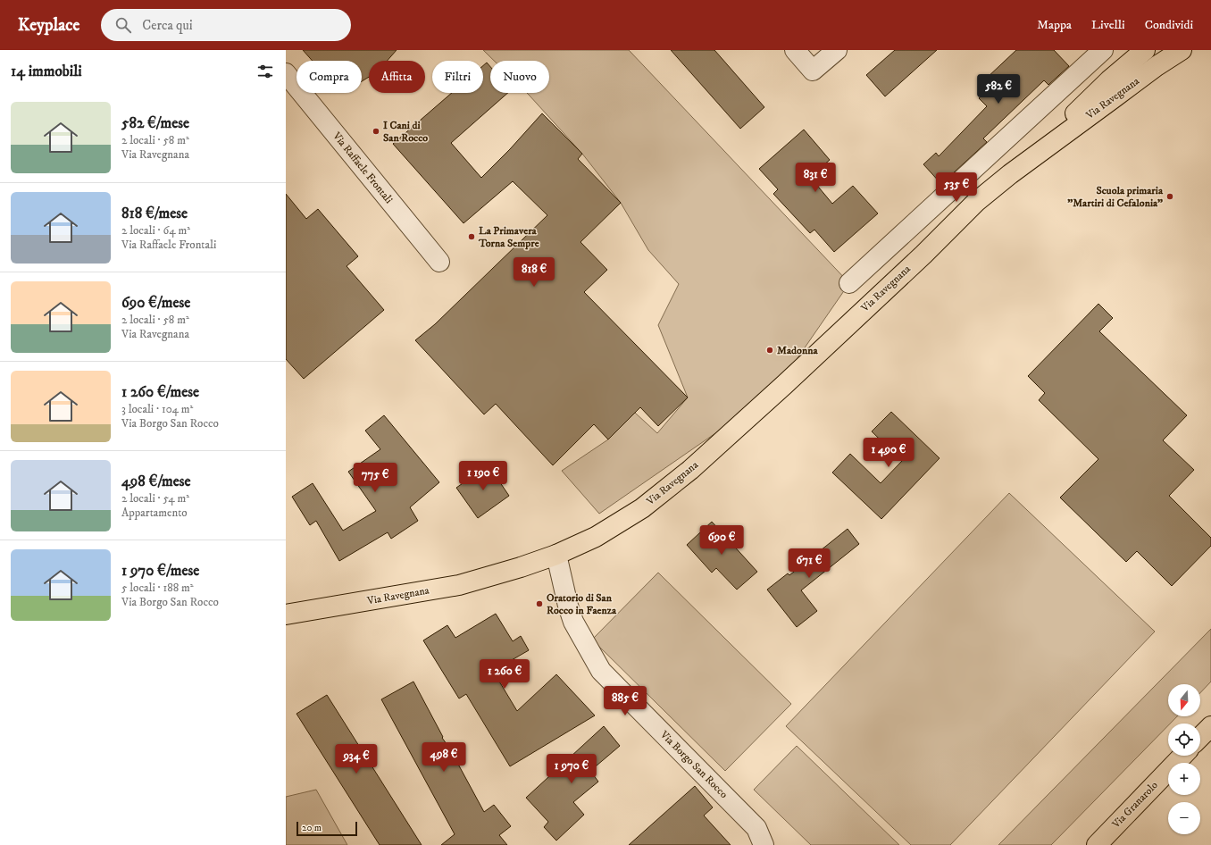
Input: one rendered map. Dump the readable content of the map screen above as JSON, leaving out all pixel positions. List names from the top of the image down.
{
  "streets": {
    "main road": ["Via Ravegnana", "Via Granarolo"],
    "street": ["Via Raffaele Frontali", "Via Borgo San Rocco"]
  },
  "crossings": [
    ["Via Ravegnana", "Via Borgo San Rocco"]
  ],
  "places": [
    "I Cani di San Rocco",
    "Scuola primaria \"Martiri di Cefalonia\"",
    "La Primavera Torna Sempre",
    "Madonna",
    "Oratorio di San Rocco in Faenza"
  ],
  "scale_bar": "20 m",
  "north": "bottom",
  "page": {
    "header": "Keyplace",
    "search": "Cerca qui",
    "nav": ["Mappa", "Livelli", "Condividi"],
    "heading": "14 immobili",
    "chip": [
      "Compra",
      "Affitta",
      "Filtri",
      "Nuovo"
    ],
    "price": [
      "582 €",
      "831 €",
      "535 €",
      "818 €",
      "1 490 €",
      "1 190 €",
      "775 €",
      "690 €",
      "671 €",
      "1 260 €",
      "885 €",
      "498 €",
      "934 €",
      "1 970 €"
    ],
    "list": [
      {
        "name": "582 €/mese",
        "note": "2 locali · 58 m² · Via Ravegnana"
      },
      {
        "name": "818 €/mese",
        "note": "2 locali · 64 m² · Via Raffaele Frontali"
      },
      {
        "name": "690 €/mese",
        "note": "2 locali · 58 m² · Via Ravegnana"
      },
      {
        "name": "1 260 €/mese",
        "note": "3 locali · 104 m² · Via Borgo San Rocco"
      },
      {
        "name": "498 €/mese",
        "note": "2 locali · 54 m² · Appartamento"
      },
      {
        "name": "1 970 €/mese",
        "note": "5 locali · 188 m² · Via Borgo San Rocco"
      }
    ],
    "map_buttons": ["+", "−"],
    "scale": "20 m"
  }
}
